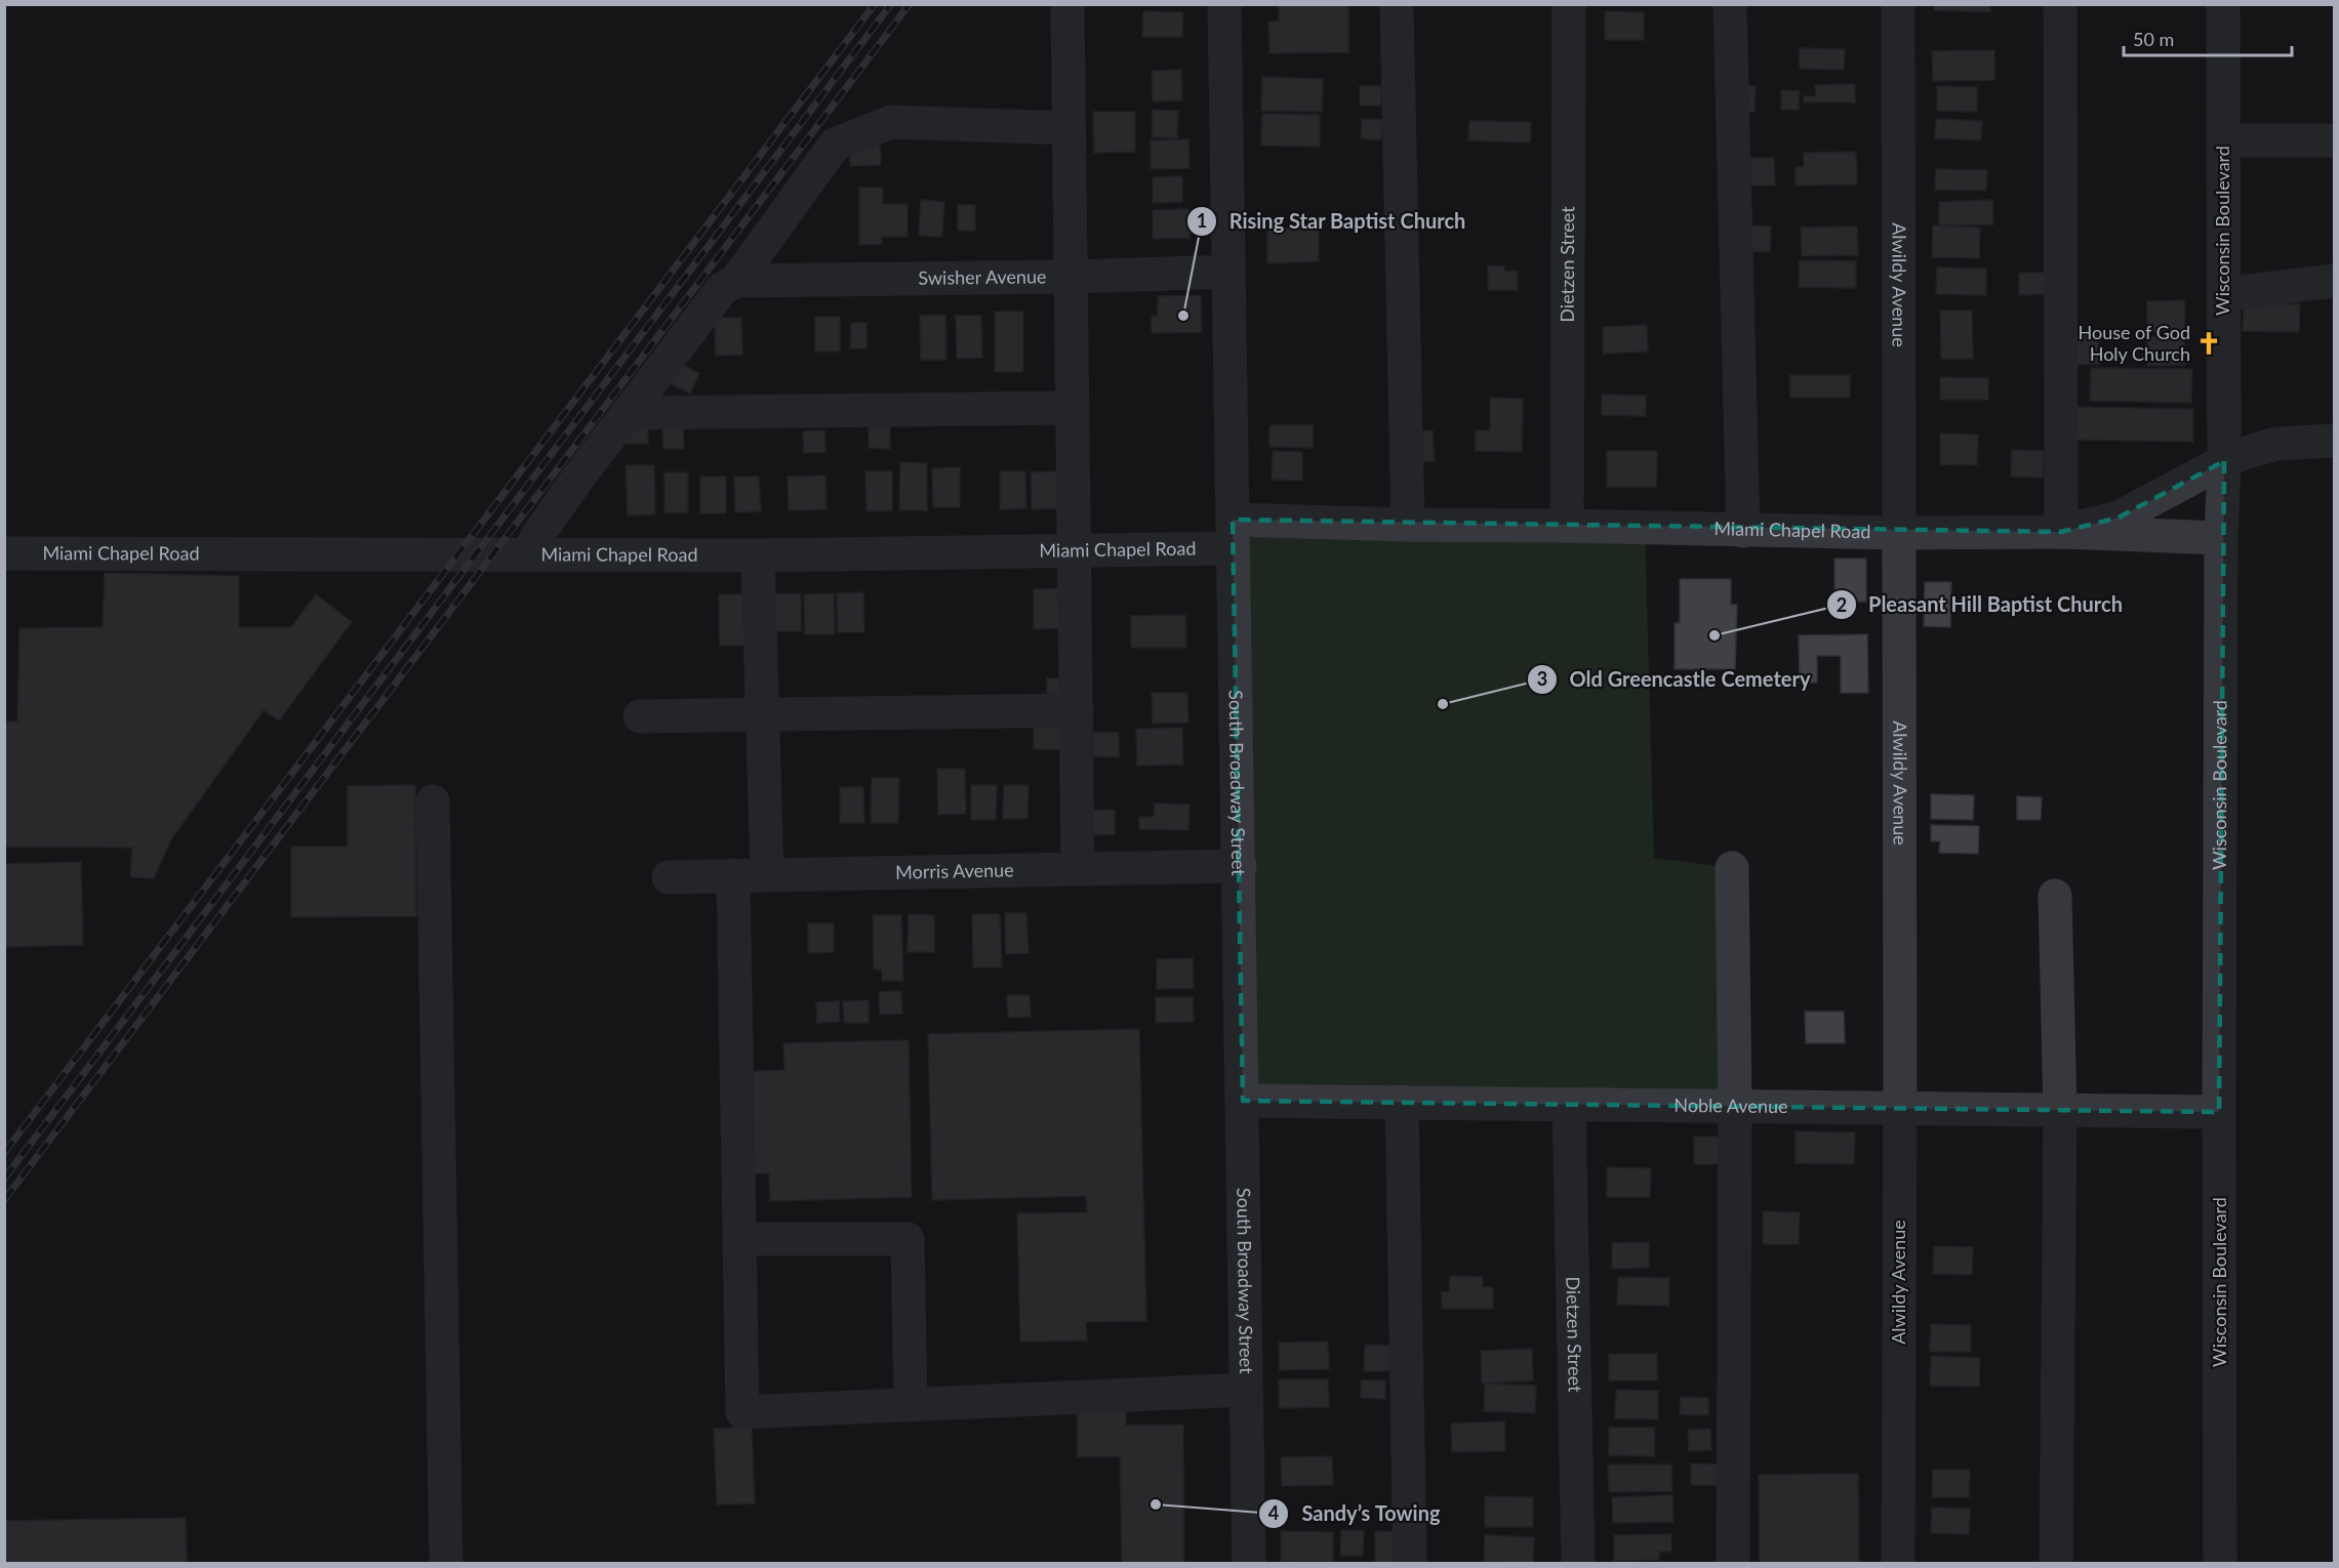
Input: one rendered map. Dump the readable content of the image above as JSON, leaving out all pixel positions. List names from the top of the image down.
{
  "streets": {
    "street": [
      "Wisconsin Boulevard",
      "Dietzen Street",
      "Swisher Avenue",
      "Alwildy Avenue",
      "Miami Chapel Road",
      "South Broadway Street",
      "Morris Avenue",
      "Noble Avenue"
    ]
  },
  "crossings": [
    ["Wisconsin Boulevard", "Miami Chapel Road"],
    ["Wisconsin Boulevard", "Noble Avenue"],
    ["Dietzen Street", "Miami Chapel Road"],
    ["Dietzen Street", "Noble Avenue"],
    ["Swisher Avenue", "South Broadway Street"],
    ["Alwildy Avenue", "Miami Chapel Road"],
    ["Alwildy Avenue", "Noble Avenue"],
    ["Miami Chapel Road", "South Broadway Street"],
    ["South Broadway Street", "Morris Avenue"],
    ["South Broadway Street", "Noble Avenue"]
  ],
  "places": {
    "other": [
      "Rising Star Baptist Church",
      "Pleasant Hill Baptist Church",
      "Old Greencastle Cemetery",
      "Sandy’s Towing"
    ],
    "church": ["House of God Holy Church"]
  },
  "scale_bar": "50 m"
}
